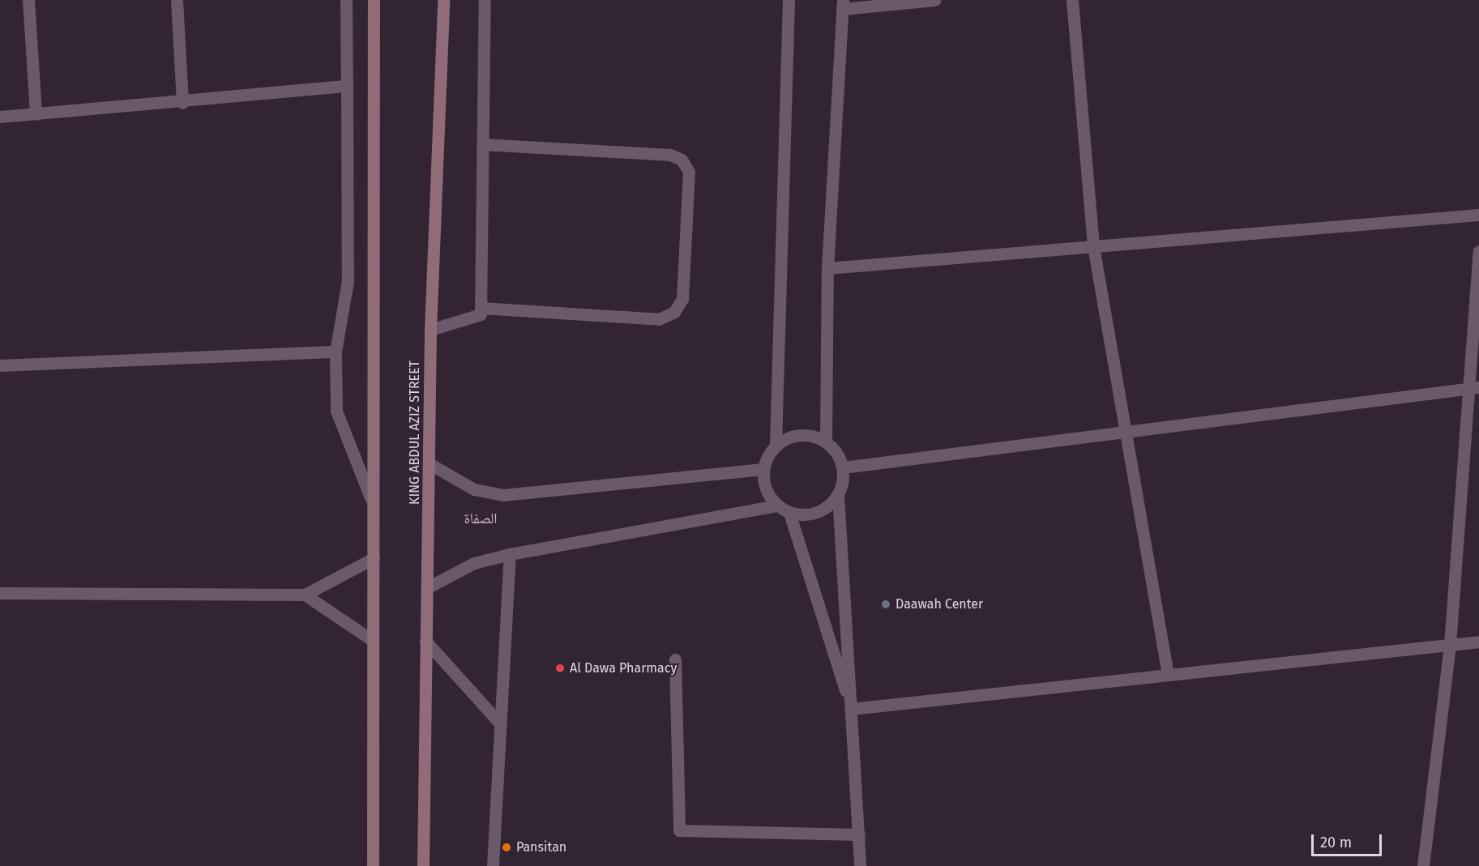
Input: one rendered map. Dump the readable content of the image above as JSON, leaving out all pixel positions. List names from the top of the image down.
{
  "streets": {
    "main road": ["KING ABDUL AZIZ STREET"]
  },
  "districts": ["الصفاة"],
  "places": ["Daawah Center", "Al Dawa Pharmacy", "Pansitan"],
  "scale_bar": "20 m"
}
